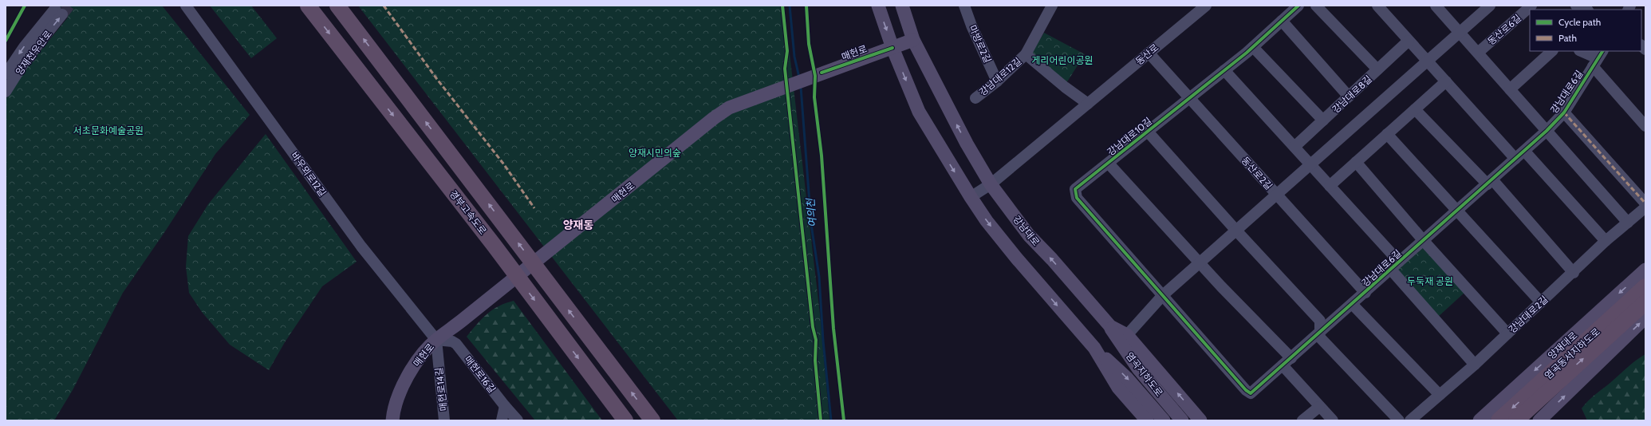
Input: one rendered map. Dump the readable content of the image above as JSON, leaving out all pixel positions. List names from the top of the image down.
{
  "streets": {
    "highway": ["경부고속도로", "염곡동서지하도로"],
    "main road": [
      "매헌로",
      "강남대로",
      "양재대로",
      "염곡지하도로"
    ],
    "street": [
      "동산로6길",
      "마방로2길",
      "양재천우안로",
      "동산로",
      "강남대로12길",
      "강남대로6길",
      "강남대로8길",
      "강남대로10길",
      "동산로2길",
      "바우뫼로12길",
      "강남대로2길",
      "매헌로16길",
      "매헌로14길"
    ]
  },
  "crossings": [
    ["마방로2길", "강남대로12길"],
    ["매헌로", "바우뫼로12길"],
    ["매헌로", "강남대로"],
    ["매헌로", "매헌로16길"],
    ["매헌로", "매헌로14길"],
    ["동산로", "동산로2길"],
    ["동산로", "강남대로"],
    ["강남대로6길", "강남대로10길"],
    ["강남대로6길", "동산로2길"],
    ["강남대로6길", "강남대로2길"],
    ["강남대로10길", "동산로2길"],
    ["바우뫼로12길", "매헌로16길"],
    ["바우뫼로12길", "매헌로14길"],
    ["강남대로", "염곡지하도로"],
    ["매헌로16길", "매헌로14길"]
  ],
  "districts": ["양재동"],
  "water": ["여의천"],
  "parks": [
    "게리어린이공원",
    "서초문화예술공원",
    "양재시민의숲",
    "두둑재 공원"
  ],
  "legend": ["Cycle path", "Path"]
}
